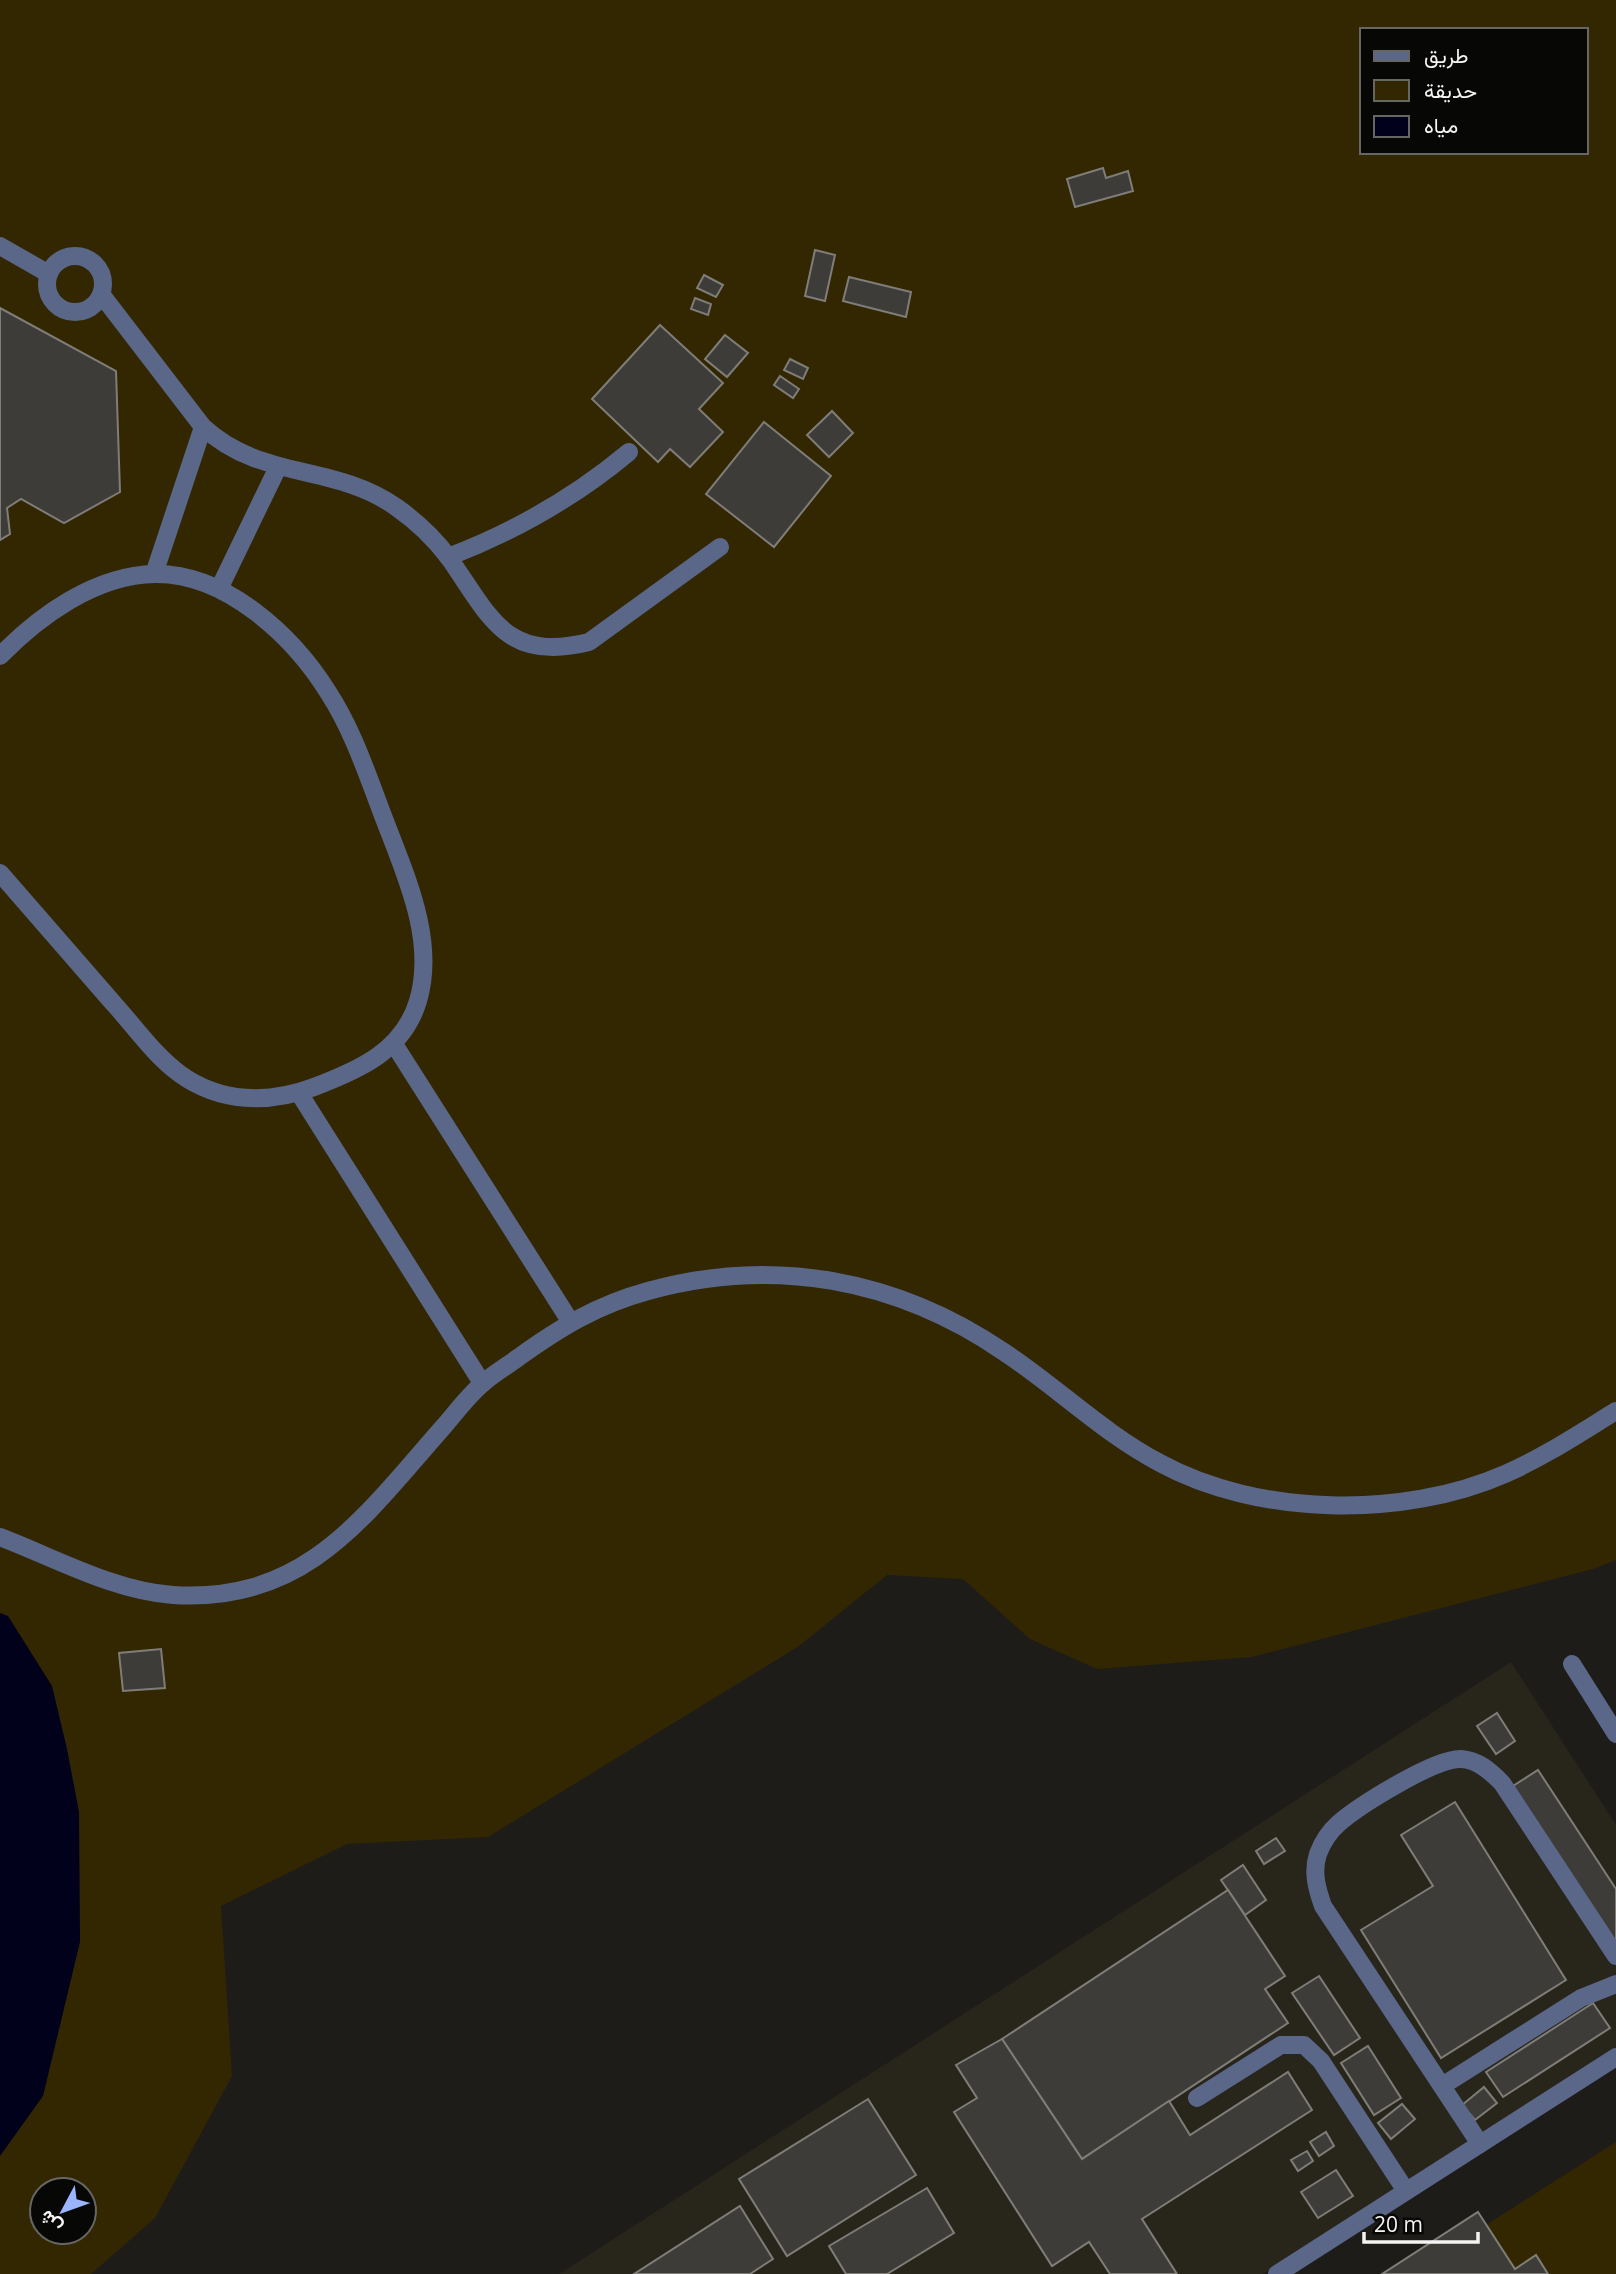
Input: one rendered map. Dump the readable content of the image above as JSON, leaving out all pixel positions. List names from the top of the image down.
{
  "legend": ["طريق", "حديقة", "مياه"],
  "scale_bar": "20 m",
  "north": "bottom left"
}
